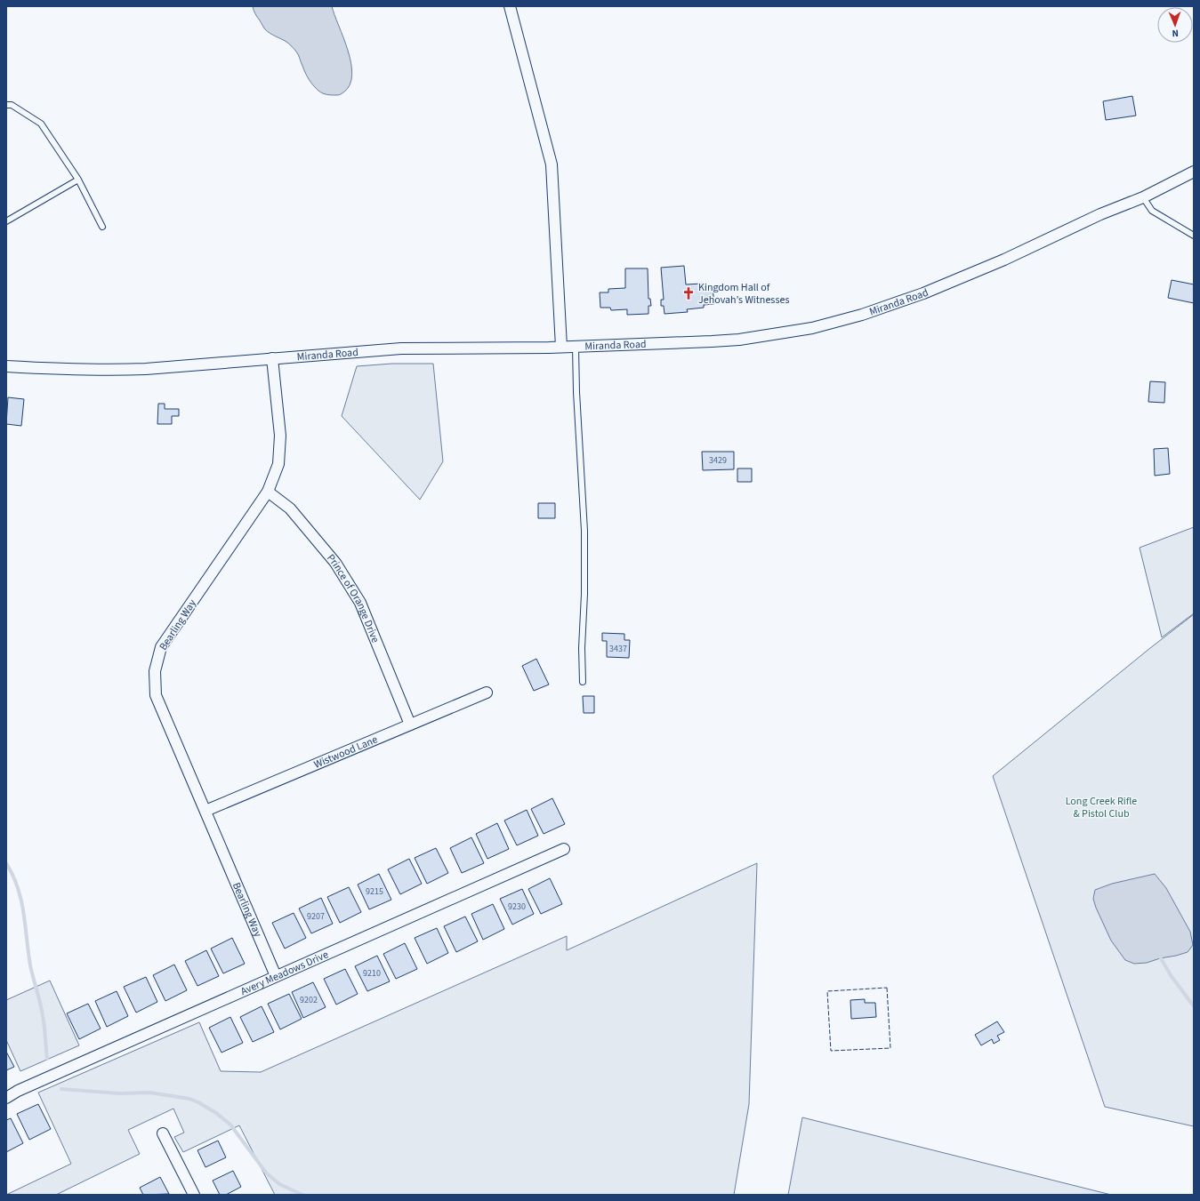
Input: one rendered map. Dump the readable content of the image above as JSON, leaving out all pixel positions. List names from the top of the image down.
{
  "streets": {
    "street": [
      "Miranda Road",
      "Prince of Orange Drive",
      "Bearling Way",
      "Wistwood Lane",
      "Avery Meadows Drive"
    ]
  },
  "crossings": [
    ["Miranda Road", "Bearling Way"],
    ["Prince of Orange Drive", "Bearling Way"],
    ["Prince of Orange Drive", "Wistwood Lane"],
    ["Bearling Way", "Wistwood Lane"],
    ["Bearling Way", "Avery Meadows Drive"]
  ],
  "parks": ["Long Creek Rifle & Pistol Club"],
  "places": {
    "church": ["Kingdom Hall of Jehovah’s Witnesses"]
  },
  "house_numbers": [
    "3429",
    "3437",
    "9215",
    "9230",
    "9207",
    "9210",
    "9202"
  ],
  "north": "bottom"
}
